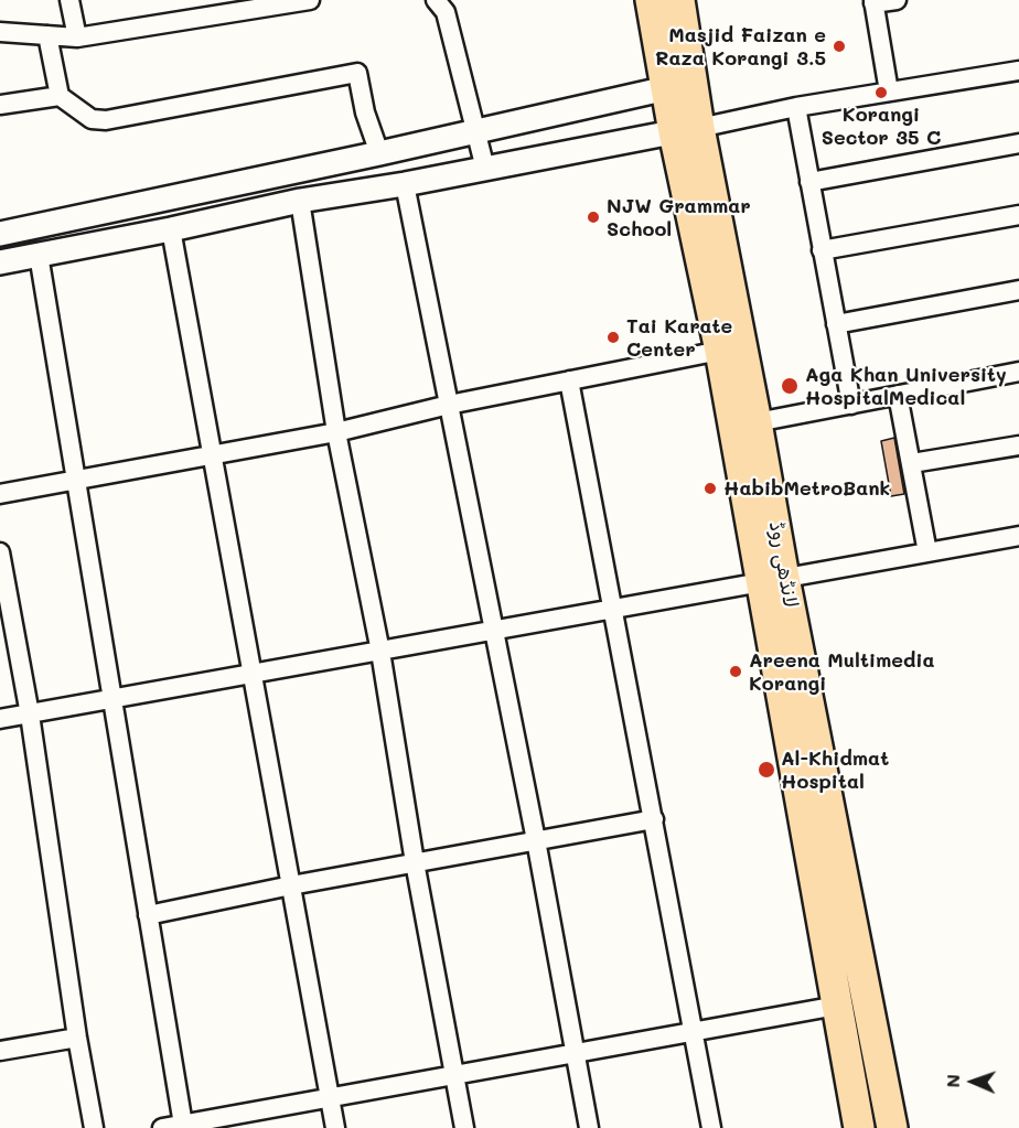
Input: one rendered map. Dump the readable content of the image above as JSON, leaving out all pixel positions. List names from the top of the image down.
{
  "streets": {
    "main road": ["لانڈھی روڈ"]
  },
  "places": [
    "Masjid Faizan e Raza Korangi 3.5",
    "Korangi Sector 35 C",
    "NJW Grammar School",
    "Tai Karate Center",
    "Aga Khan University HospitalMedical",
    "HabibMetroBank",
    "Areena Multimedia Korangi",
    "Al-Khidmat Hospital"
  ],
  "north": "left"
}
